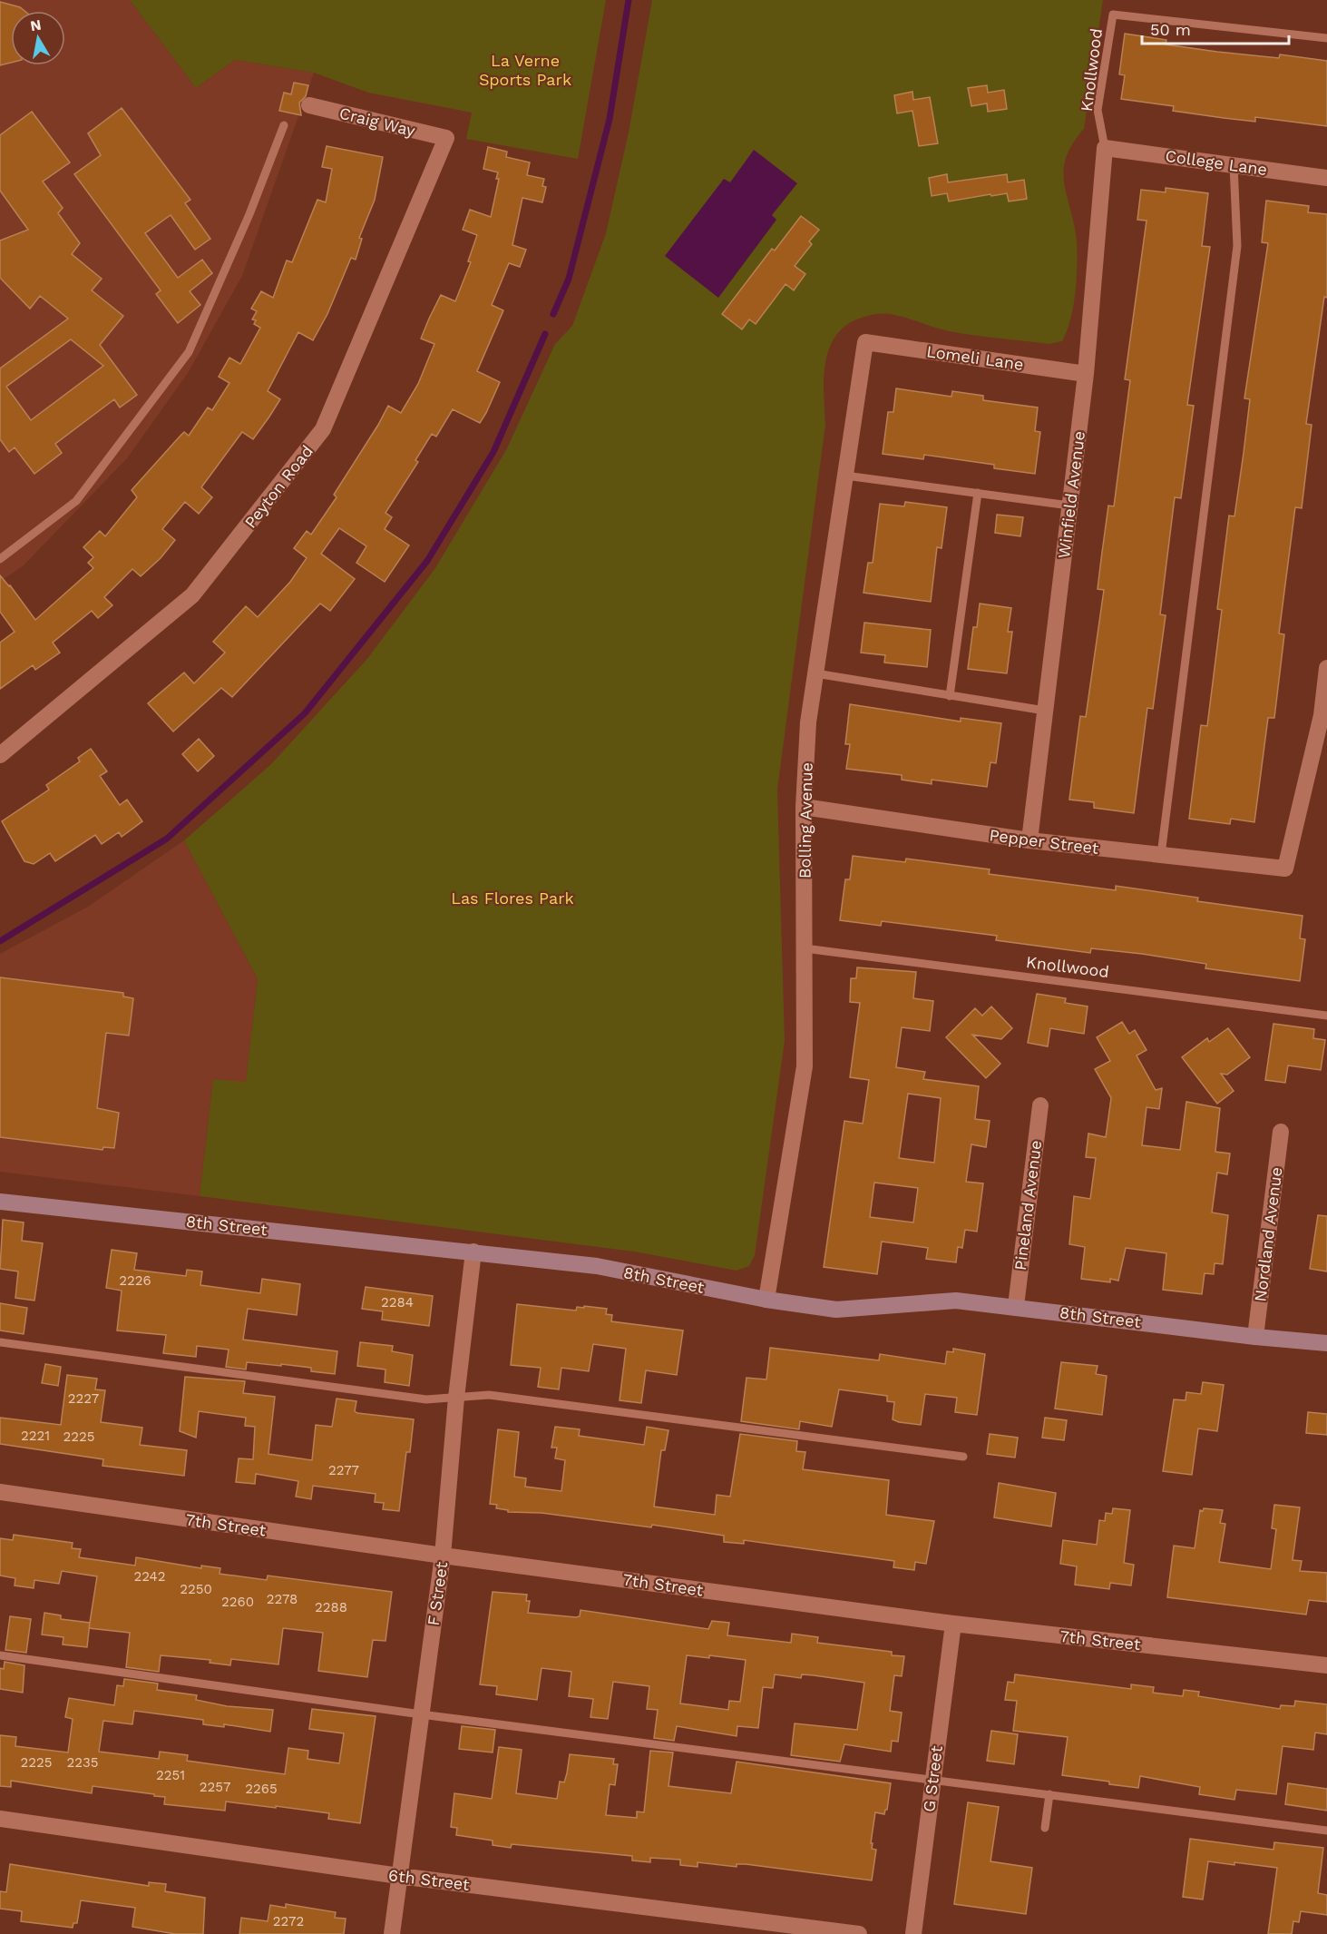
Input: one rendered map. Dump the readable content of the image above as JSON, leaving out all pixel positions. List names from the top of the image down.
{
  "streets": {
    "street": [
      "Craig Way",
      "College Lane",
      "Lomeli Lane",
      "Peyton Road",
      "Winfield Avenue",
      "Bolling Avenue",
      "Pepper Street",
      "Pineland Avenue",
      "8th Street",
      "Nordland Avenue",
      "7th Street",
      "F Street",
      "G Street",
      "6th Street"
    ],
    "lane": ["Knollwood"]
  },
  "crossings": [
    ["Knollwood", "College Lane"],
    ["Knollwood", "Winfield Avenue"],
    ["Knollwood", "Bolling Avenue"],
    ["Craig Way", "Peyton Road"],
    ["College Lane", "Winfield Avenue"],
    ["Lomeli Lane", "Winfield Avenue"],
    ["Lomeli Lane", "Bolling Avenue"],
    ["Winfield Avenue", "Pepper Street"],
    ["Bolling Avenue", "Pepper Street"],
    ["Bolling Avenue", "8th Street"],
    ["Pineland Avenue", "8th Street"],
    ["8th Street", "Nordland Avenue"],
    ["8th Street", "F Street"],
    ["7th Street", "F Street"],
    ["7th Street", "G Street"],
    ["F Street", "6th Street"]
  ],
  "parks": ["La Verne Sports Park", "Las Flores Park"],
  "house_numbers": [
    "2226",
    "2284",
    "2227",
    "2221",
    "2225",
    "2277",
    "2242",
    "2250",
    "2278",
    "2260",
    "2288",
    "2225",
    "2235",
    "2251",
    "2257",
    "2265",
    "2272"
  ],
  "scale_bar": "50 m",
  "north": "top"
}
